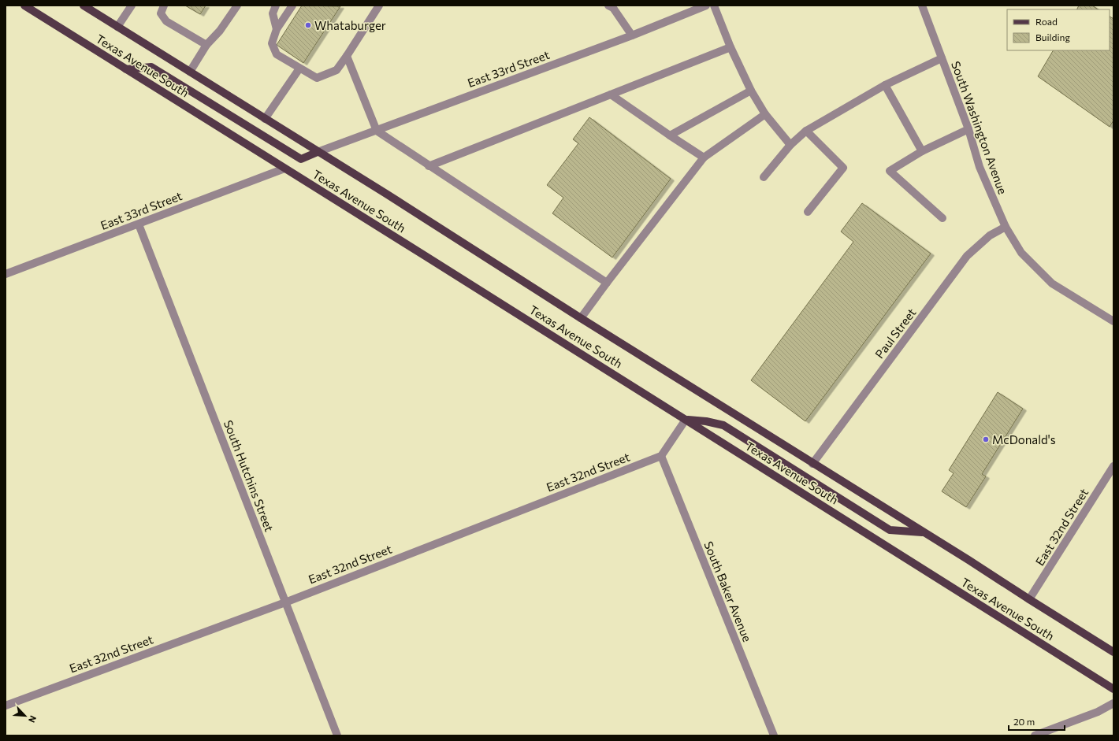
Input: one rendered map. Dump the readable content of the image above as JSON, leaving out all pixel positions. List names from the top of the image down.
{
  "streets": {
    "main road": ["Texas Avenue South"],
    "street": [
      "East 33rd Street",
      "South Washington Avenue",
      "Paul Street",
      "East 32nd Street",
      "South Hutchins Street",
      "South Baker Avenue"
    ]
  },
  "crossings": [
    ["Texas Avenue South", "East 33rd Street"],
    ["Texas Avenue South", "Paul Street"],
    ["Texas Avenue South", "East 32nd Street"],
    ["East 33rd Street", "South Hutchins Street"],
    ["South Washington Avenue", "Paul Street"],
    ["East 32nd Street", "South Hutchins Street"],
    ["East 32nd Street", "South Baker Avenue"]
  ],
  "places": ["Whataburger", "McDonald's"],
  "legend": ["Road", "Building"],
  "scale_bar": "20 m",
  "north": "bottom right"
}
